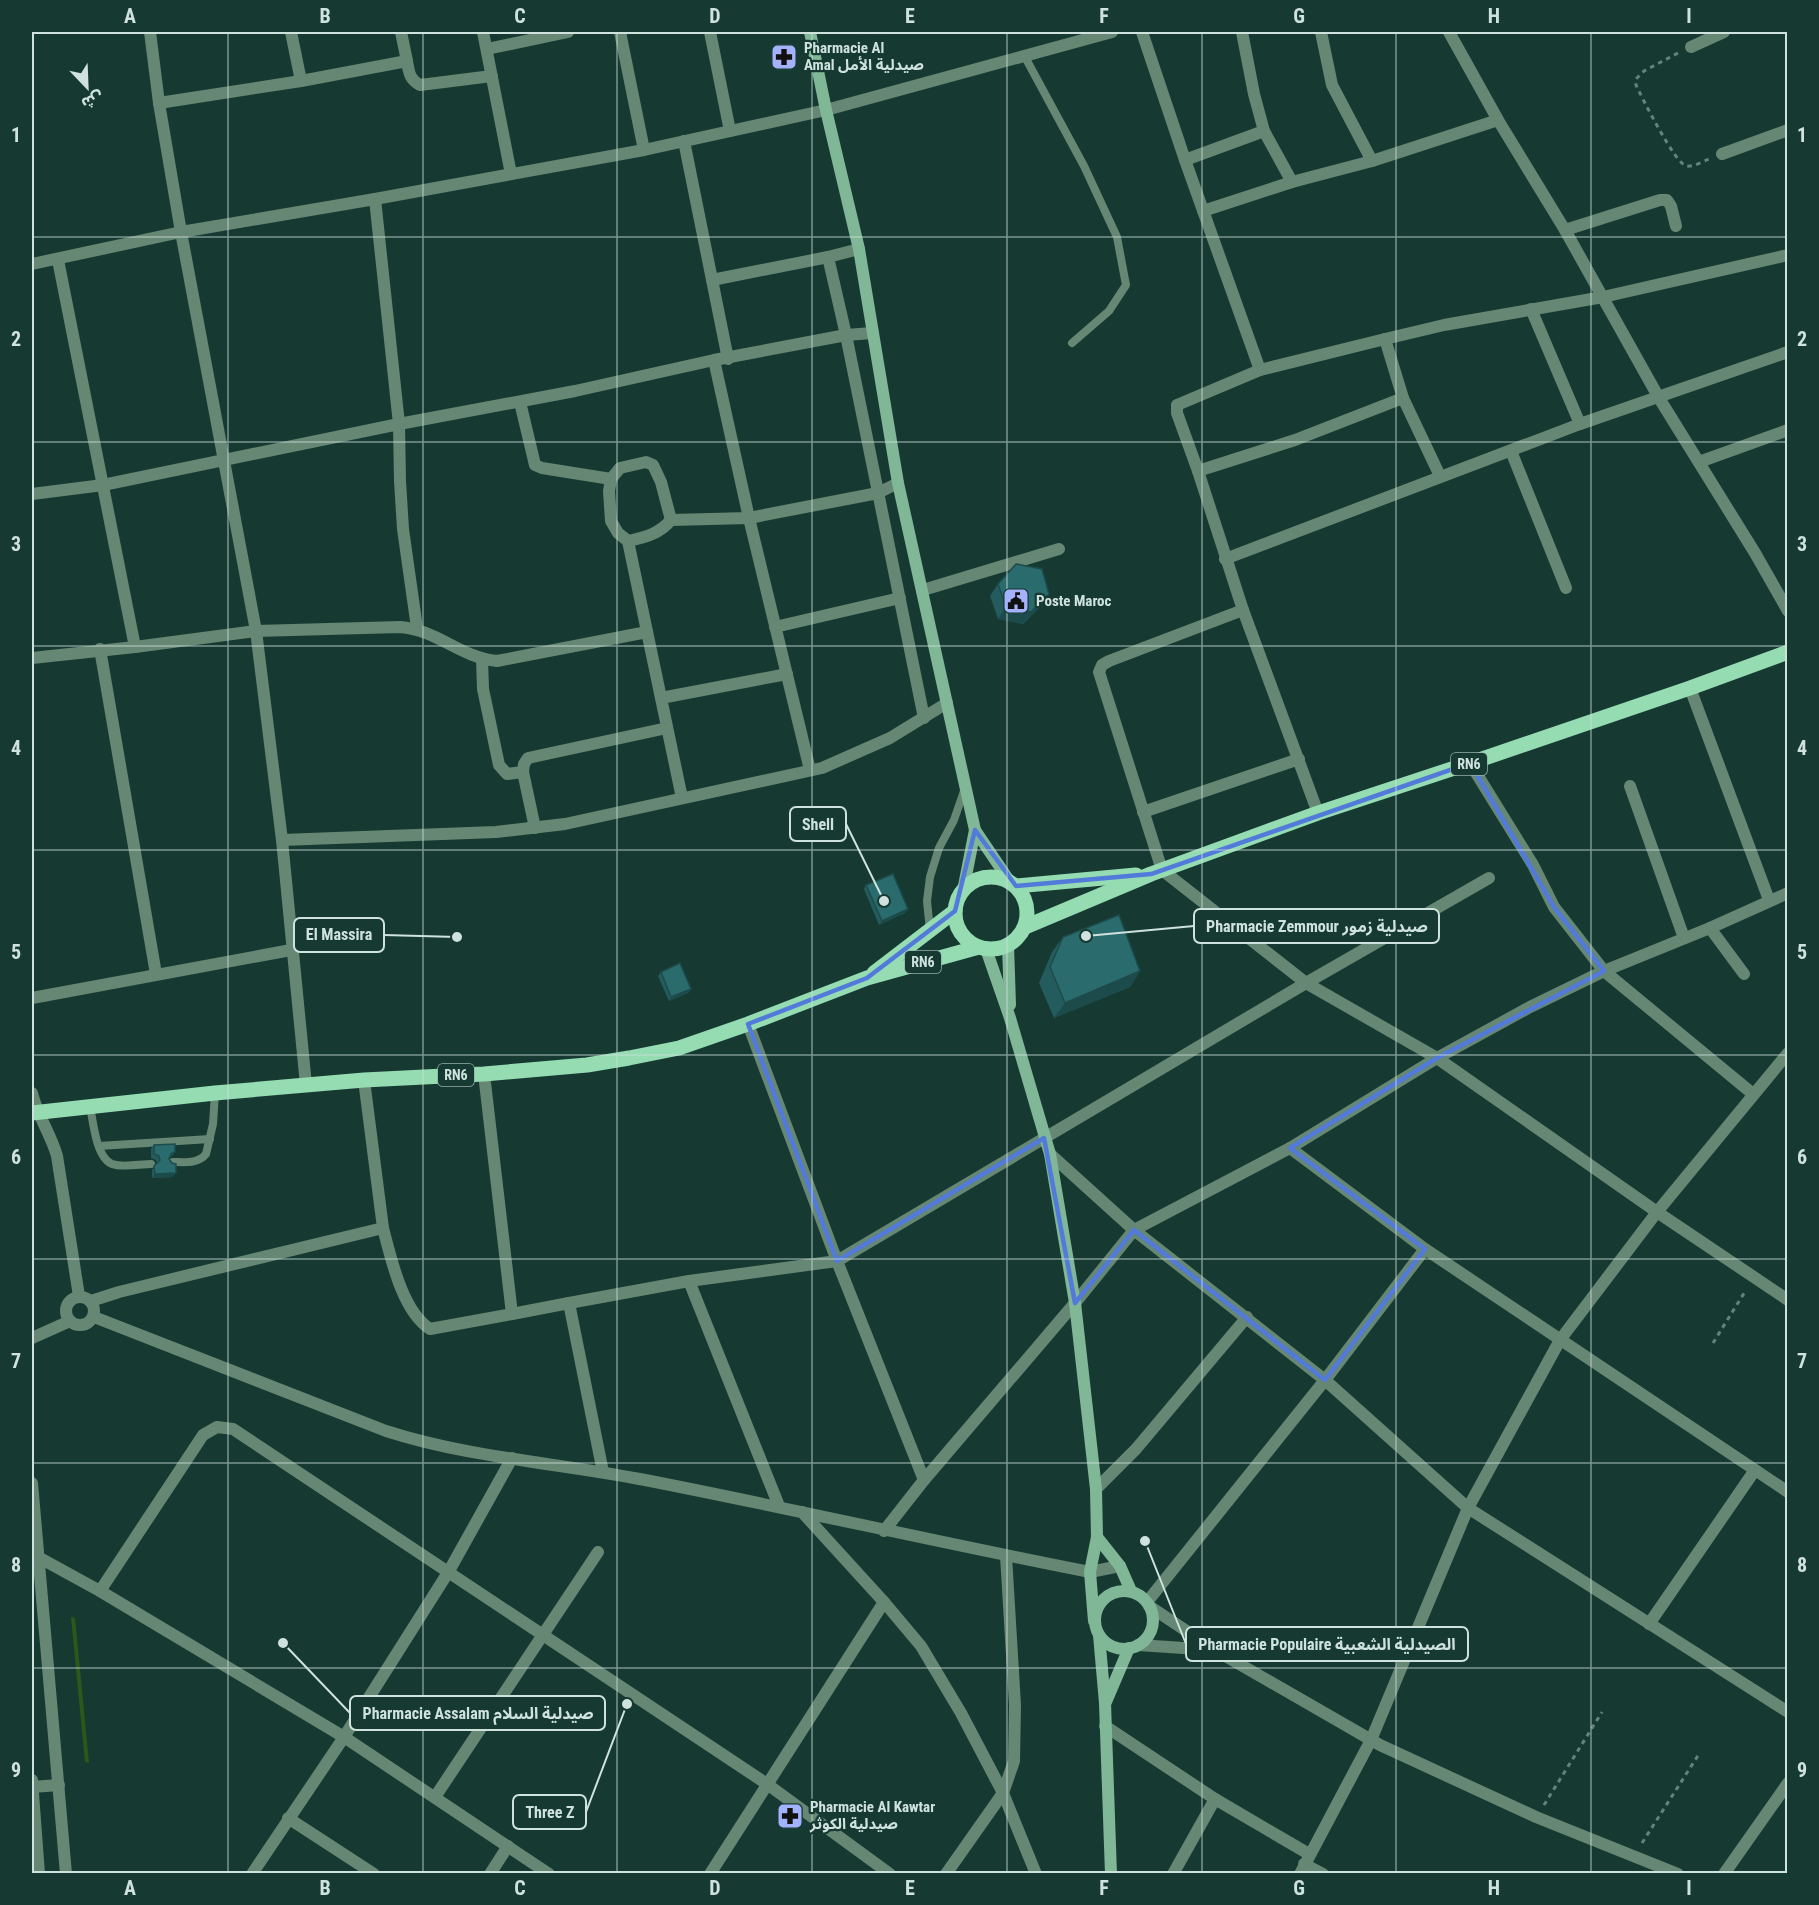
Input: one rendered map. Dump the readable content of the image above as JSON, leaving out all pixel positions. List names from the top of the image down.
{
  "streets": {
    "main road": ["RN6"]
  },
  "places": {
    "pharmacy": ["Pharmacie Al Amal صيدلية الأمل", "Pharmacie Al Kawtar صيدلية الكوثر"],
    "public building": ["Poste Maroc"],
    "other": [
      "Shell",
      "Pharmacie Zemmour صيدلية زمور",
      "El Massira",
      "Pharmacie Populaire الصيدلية الشعبية",
      "Pharmacie Assalam صيدلية السلام",
      "Three Z"
    ]
  },
  "north": "bottom right",
  "grid": {
    "columns": [
      "A",
      "B",
      "C",
      "D",
      "E",
      "F",
      "G",
      "H",
      "I"
    ],
    "rows": [
      "1",
      "2",
      "3",
      "4",
      "5",
      "6",
      "7",
      "8",
      "9"
    ]
  }
}
